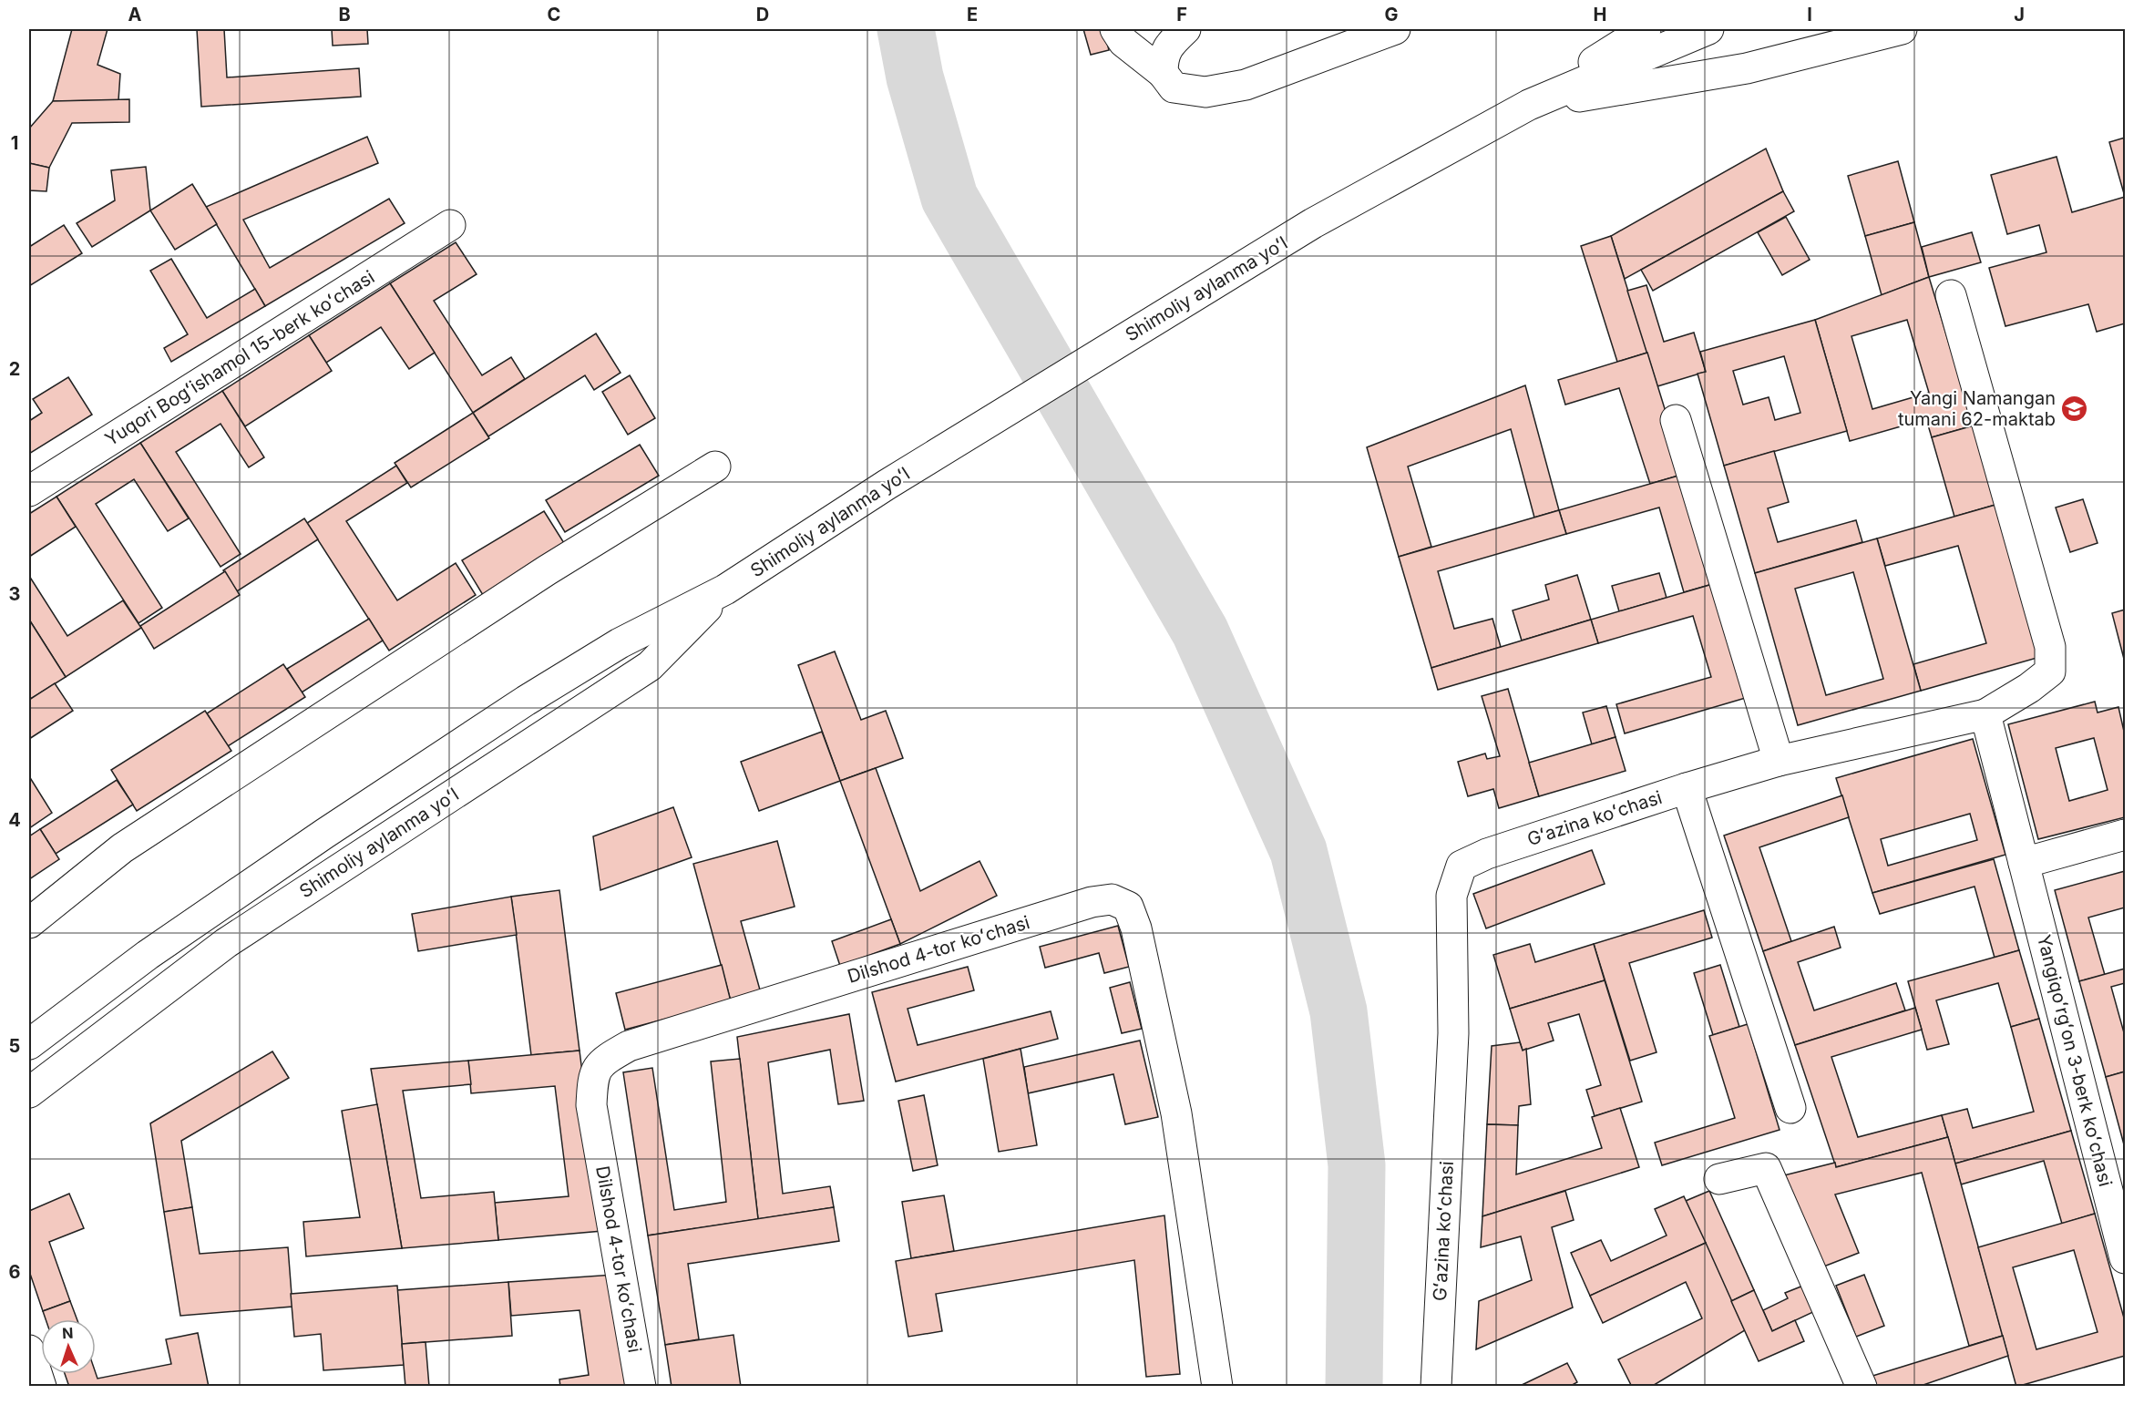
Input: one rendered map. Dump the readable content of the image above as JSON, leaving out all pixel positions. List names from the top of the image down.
{
  "streets": {
    "street": [
      "Shimoliy aylanma yoʻl",
      "Yuqori Bogʻishamol 15-berk koʻchasi",
      "Gʻazina koʻchasi",
      "Dilshod 4-tor koʻchasi",
      "Yangiqoʻrgʻon 3-berk koʻchasi"
    ]
  },
  "places": {
    "school or university": ["Yangi Namangan tumani 62-maktab"]
  },
  "north": "top",
  "grid": {
    "columns": [
      "A",
      "B",
      "C",
      "D",
      "E",
      "F",
      "G",
      "H",
      "I",
      "J"
    ],
    "rows": [
      "1",
      "2",
      "3",
      "4",
      "5",
      "6"
    ]
  }
}
